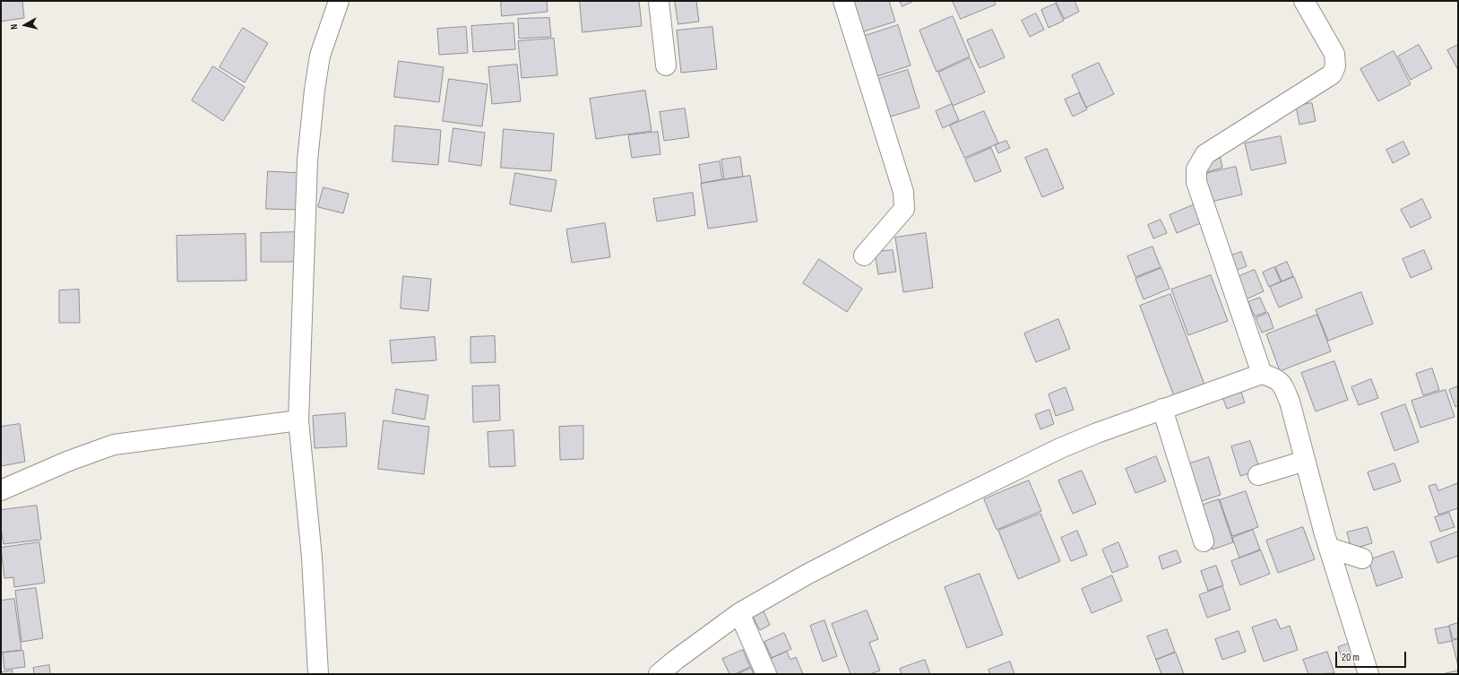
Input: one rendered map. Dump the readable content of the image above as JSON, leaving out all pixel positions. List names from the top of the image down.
{
  "scale_bar": "20 m",
  "north": "left"
}
